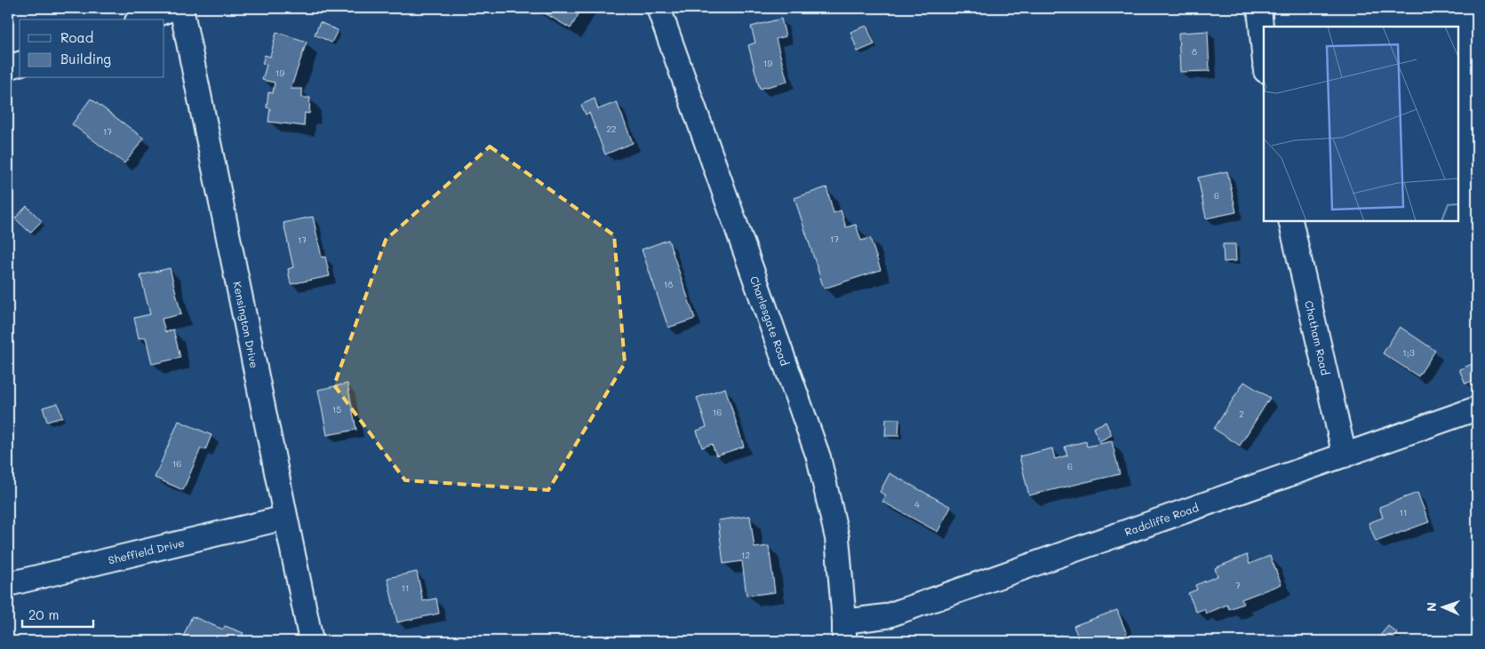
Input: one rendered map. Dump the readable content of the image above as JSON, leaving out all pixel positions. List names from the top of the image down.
{
  "streets": {
    "street": [
      "Charlesgate Road",
      "Kensington Drive",
      "Chatham Road",
      "Radcliffe Road",
      "Sheffield Drive"
    ]
  },
  "crossings": [
    ["Charlesgate Road", "Radcliffe Road"],
    ["Kensington Drive", "Sheffield Drive"],
    ["Chatham Road", "Radcliffe Road"]
  ],
  "house_numbers": [
    "8",
    "19",
    "19",
    "22",
    "17",
    "6",
    "17",
    "17",
    "18",
    "1;3",
    "15",
    "16",
    "2",
    "16",
    "6",
    "4",
    "11",
    "12",
    "7",
    "11"
  ],
  "legend": ["Road", "Building"],
  "scale_bar": "20 m",
  "north": "left"
}
